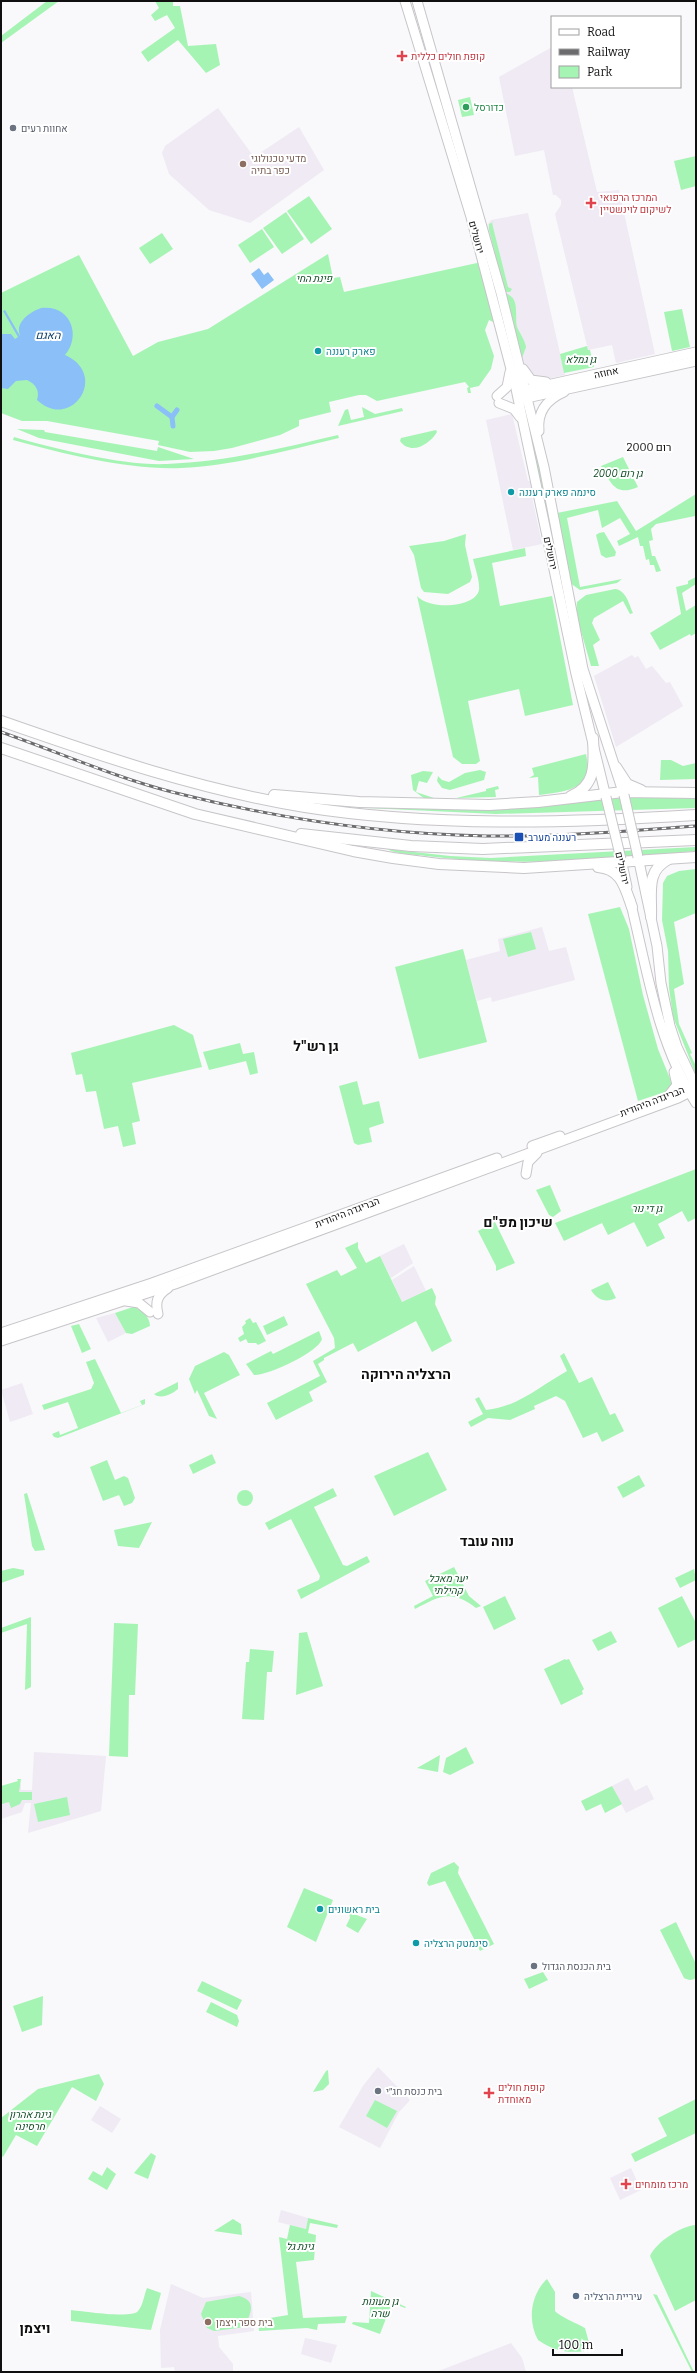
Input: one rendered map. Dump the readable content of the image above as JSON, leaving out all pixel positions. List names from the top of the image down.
{
  "streets": {
    "main road": ["ירושלים", "אחוזה", "הבריגדה היהודית"]
  },
  "crossings": [
    ["ירושלים", "אחוזה"],
    ["ירושלים", "הבריגדה היהודית"]
  ],
  "districts": [
    "רום 2000",
    "גן רש\"ל",
    "שיכון מפ\"ם",
    "הרצליה הירוקה",
    "נווה עובד",
    "ויצמן"
  ],
  "water": ["האגם"],
  "parks": [
    "פינת החי",
    "גן גמלא",
    "גן רום 2000",
    "גן די נור",
    "יער מאכל קהילתי",
    "גינת אהרון חרסינה",
    "גינת גל",
    "גן מעונות שרה"
  ],
  "places": {
    "health": [
      "קופת חולים כללית",
      "המרכז הרפואי לשיקום לוינשטיין",
      "קופת חולים מאוחדת",
      "מרכז מומחים"
    ],
    "other": [
      "כדורסל",
      "אחוות רעים",
      "מדעי טכנולוגי כפר בתיה",
      "פארק רעננה",
      "סינמה פארק רעננה",
      "בית ראשונים",
      "סינמטק הרצליה",
      "בית הכנסת הגדול",
      "בית כנסת חג״י",
      "עיריית הרצליה",
      "בית ספר ויצמן"
    ],
    "transit": ["רעננה מערב"]
  },
  "legend": ["Road", "Railway", "Park"],
  "scale_bar": "100 m"
}
